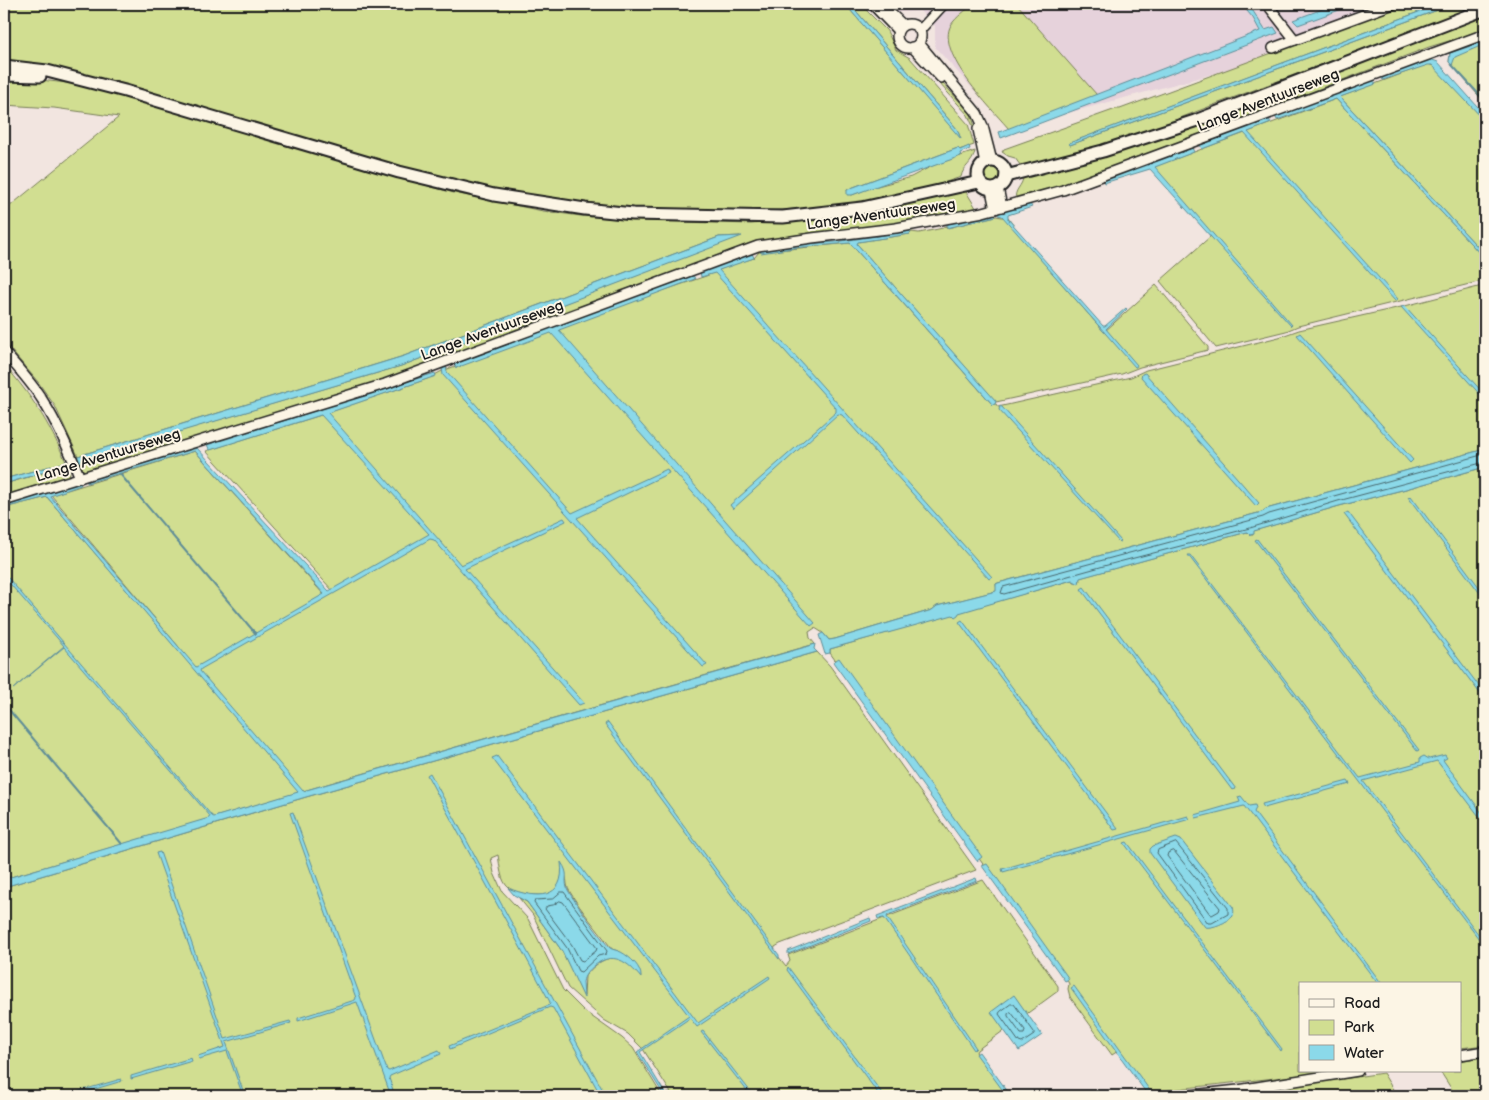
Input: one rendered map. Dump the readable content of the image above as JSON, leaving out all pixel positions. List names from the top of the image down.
{
  "streets": {
    "street": ["Lange Aventuurseweg"]
  },
  "legend": ["Road", "Park", "Water"]
}
